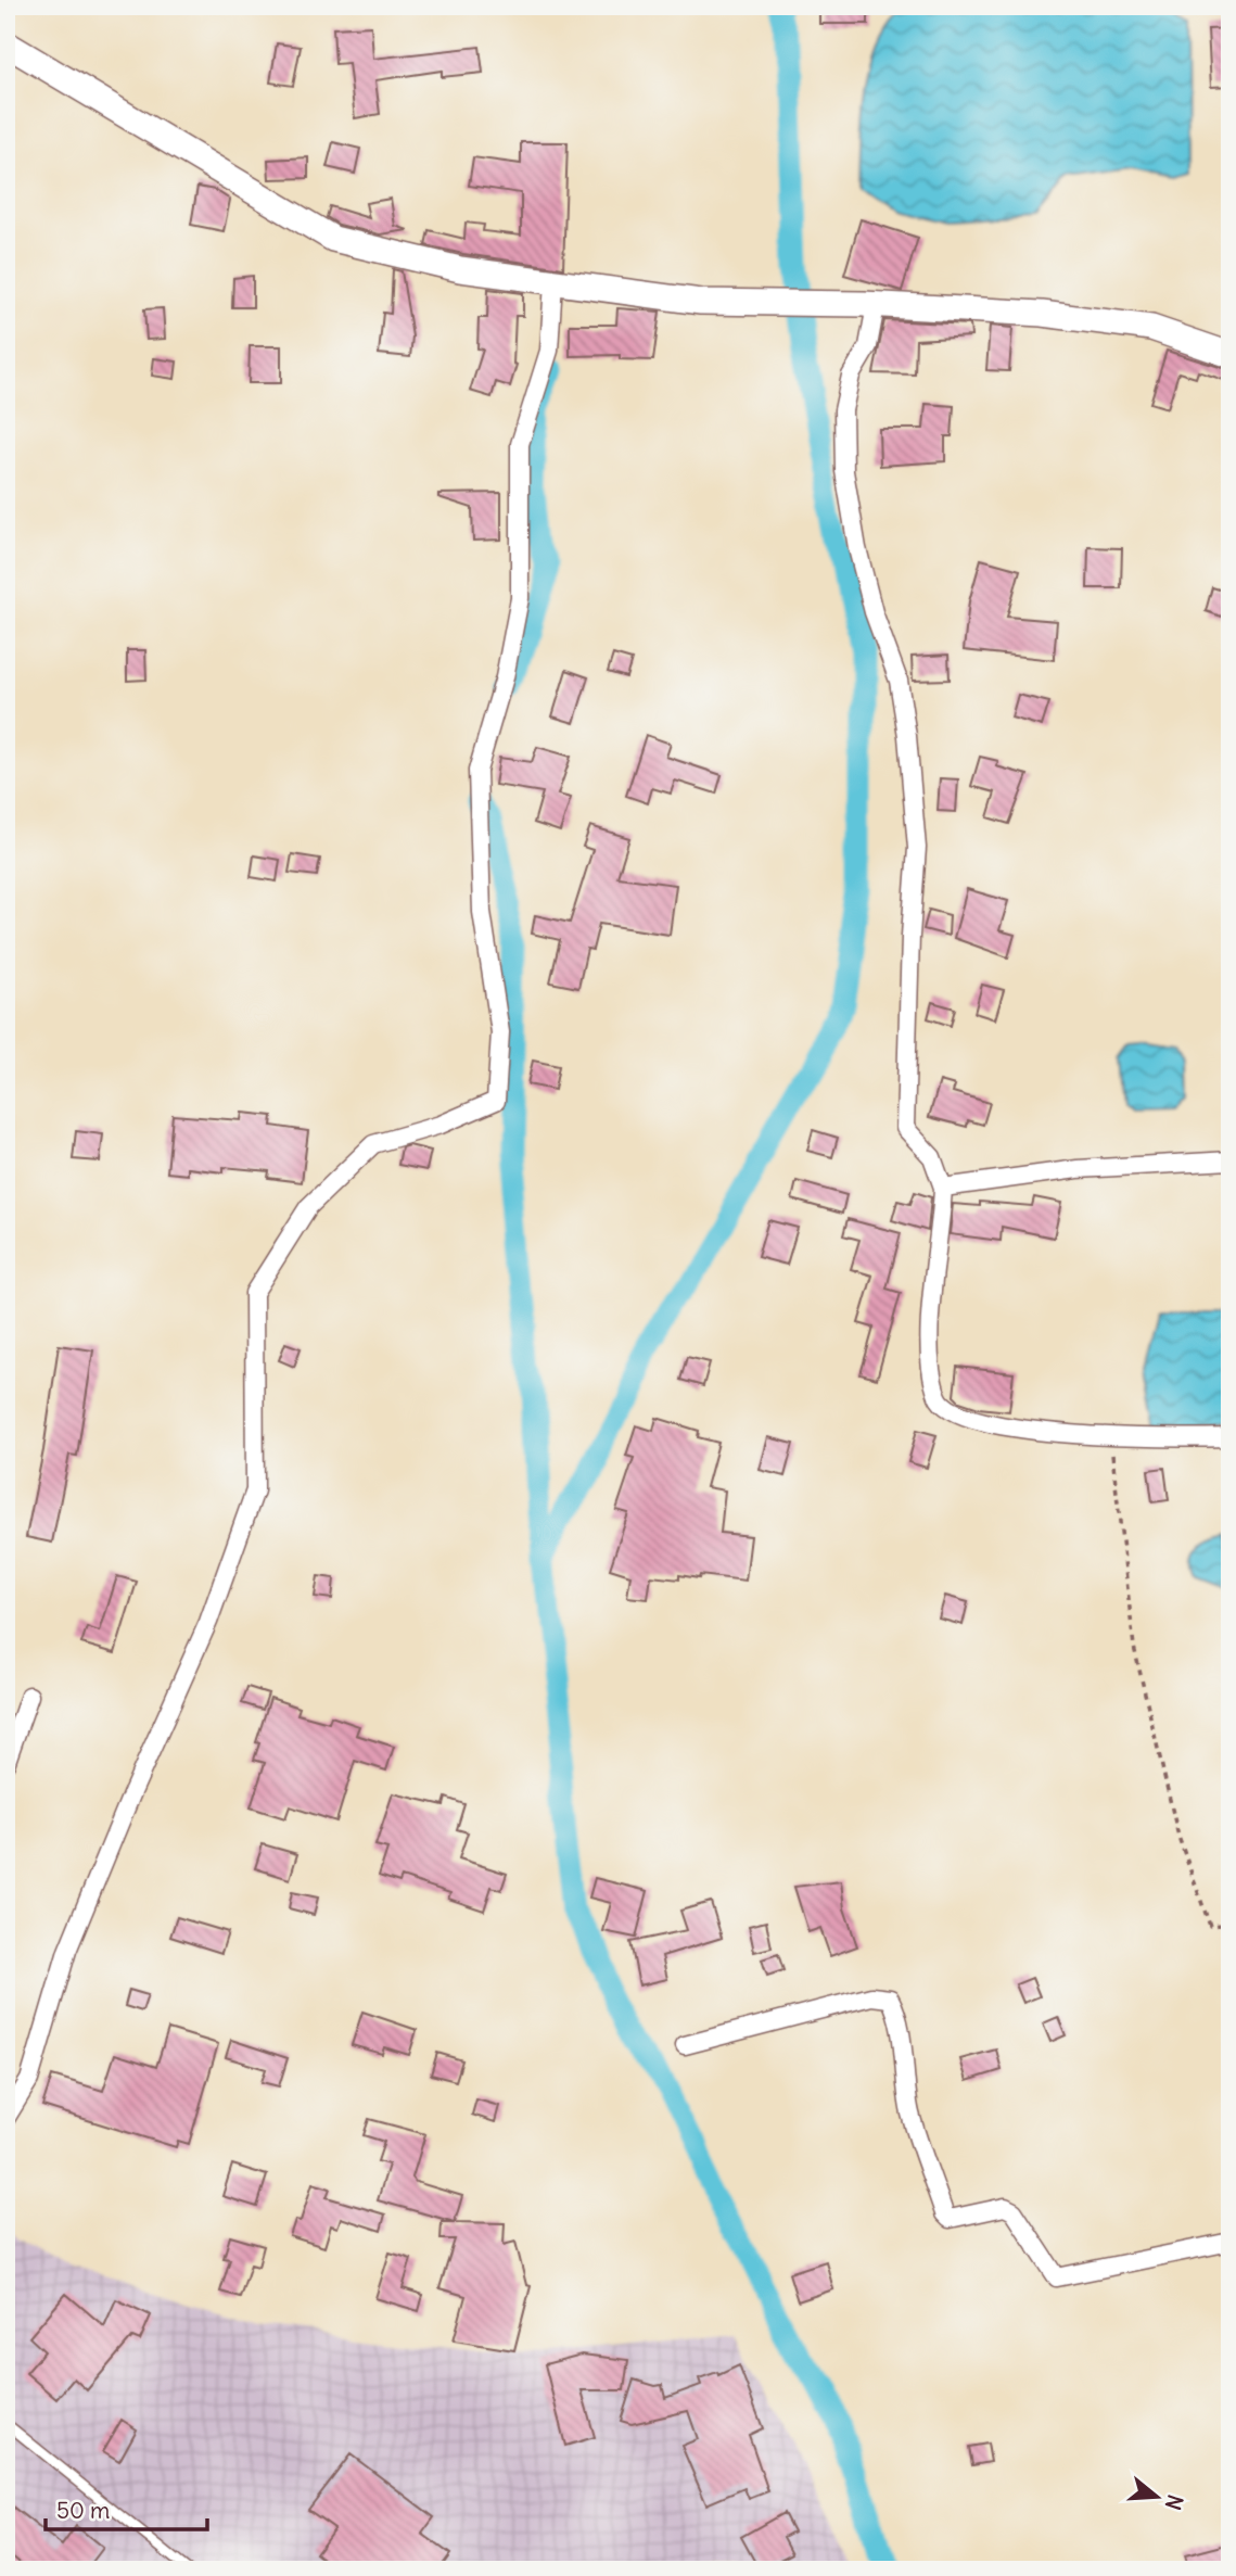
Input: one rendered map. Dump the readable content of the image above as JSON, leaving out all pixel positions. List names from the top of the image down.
{
  "scale_bar": "50 m",
  "north": "right"
}
